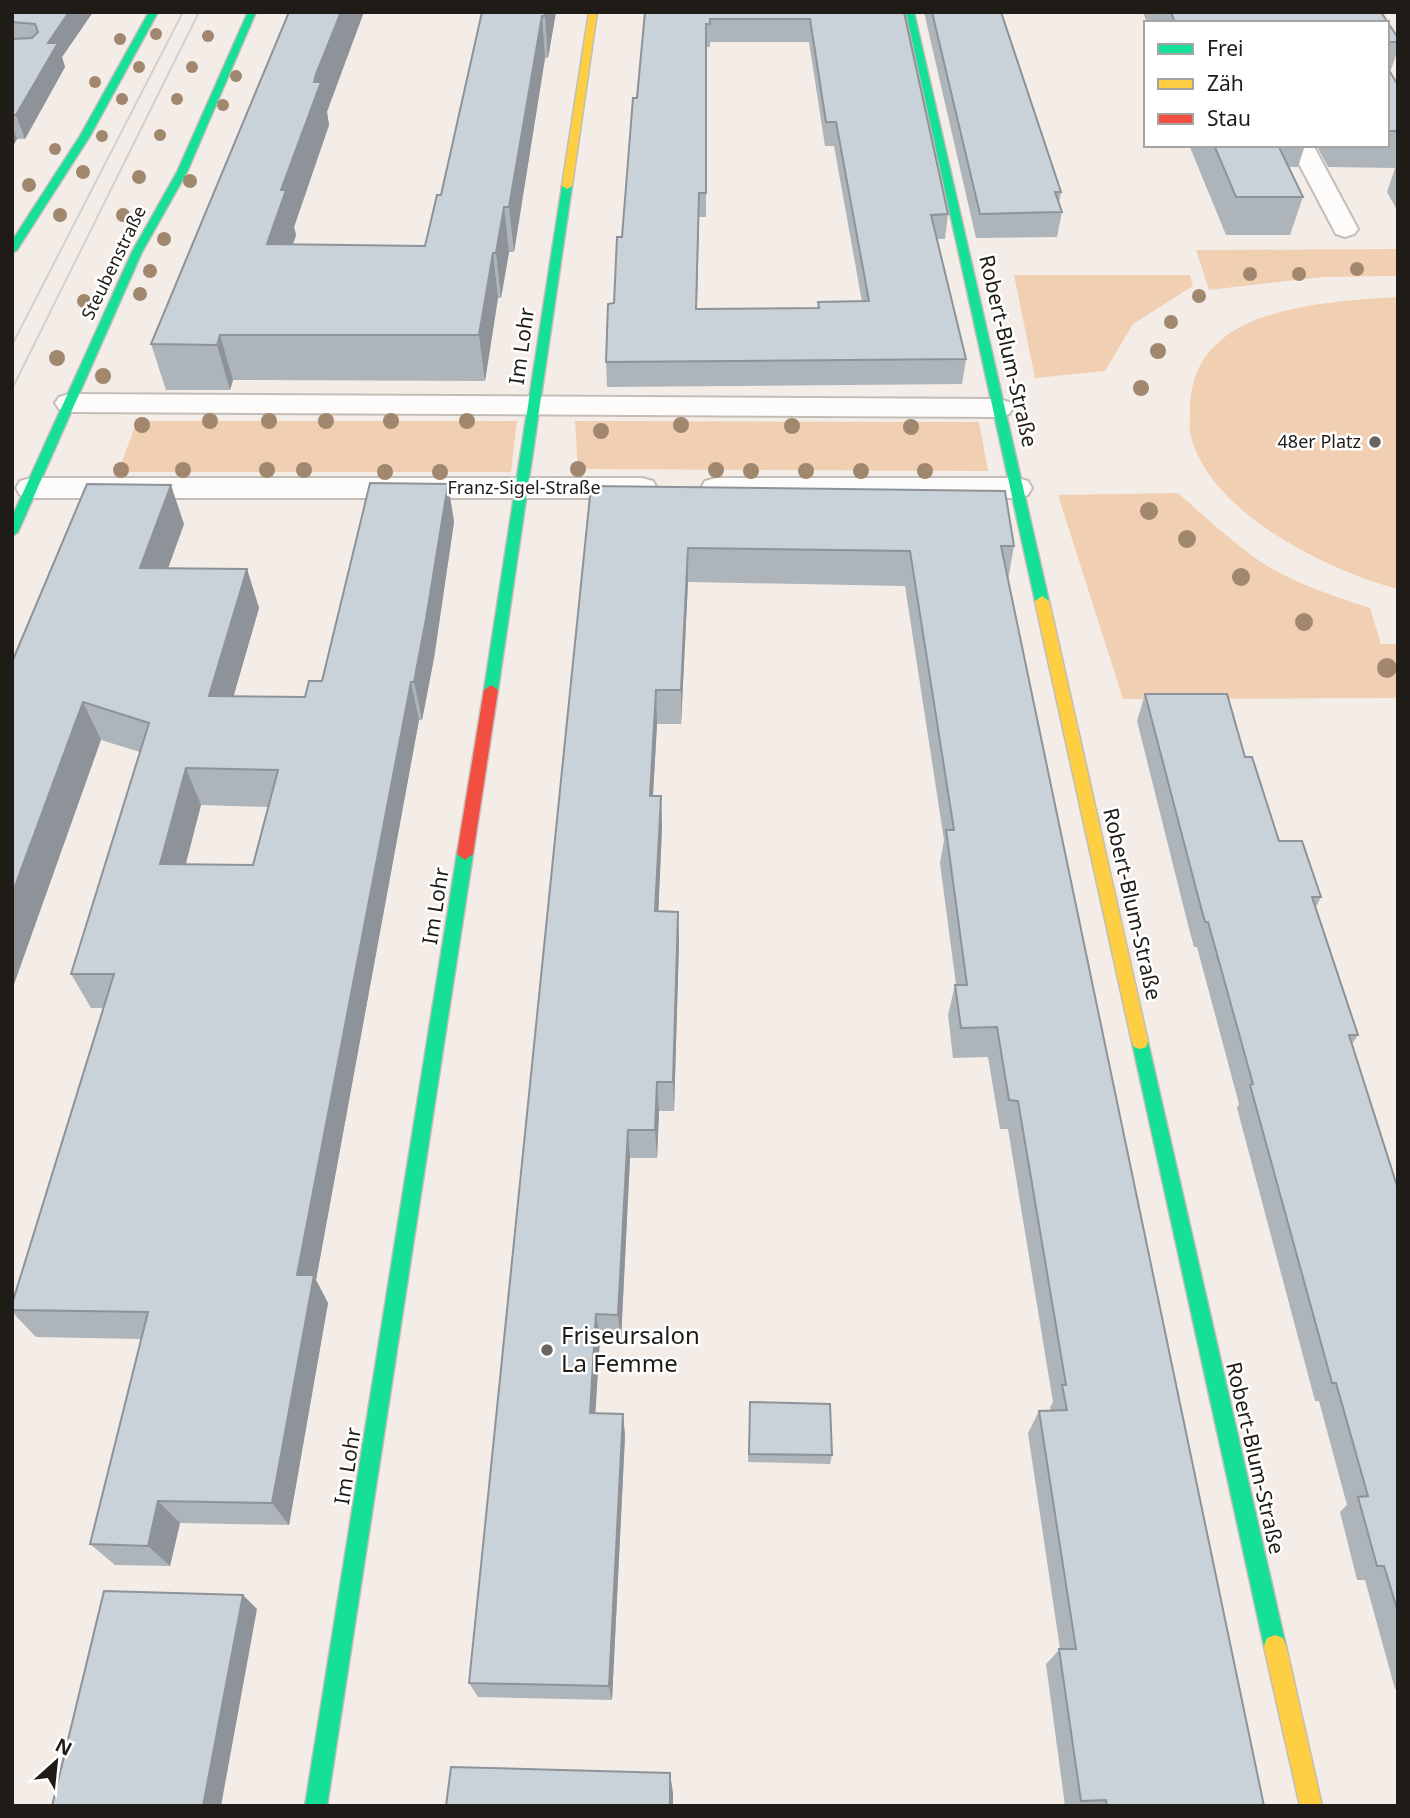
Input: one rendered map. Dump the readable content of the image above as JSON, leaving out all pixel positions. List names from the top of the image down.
{
  "streets": {
    "street": [
      "Steubenstraße",
      "Im Lohr",
      "Robert-Blum-Straße",
      "Franz-Sigel-Straße"
    ]
  },
  "crossings": [
    ["Steubenstraße", "Franz-Sigel-Straße"],
    ["Im Lohr", "Franz-Sigel-Straße"],
    ["Robert-Blum-Straße", "Franz-Sigel-Straße"]
  ],
  "places": ["48er Platz", "Friseursalon La Femme"],
  "legend": ["Frei", "Zäh", "Stau"],
  "north": "top right"
}
